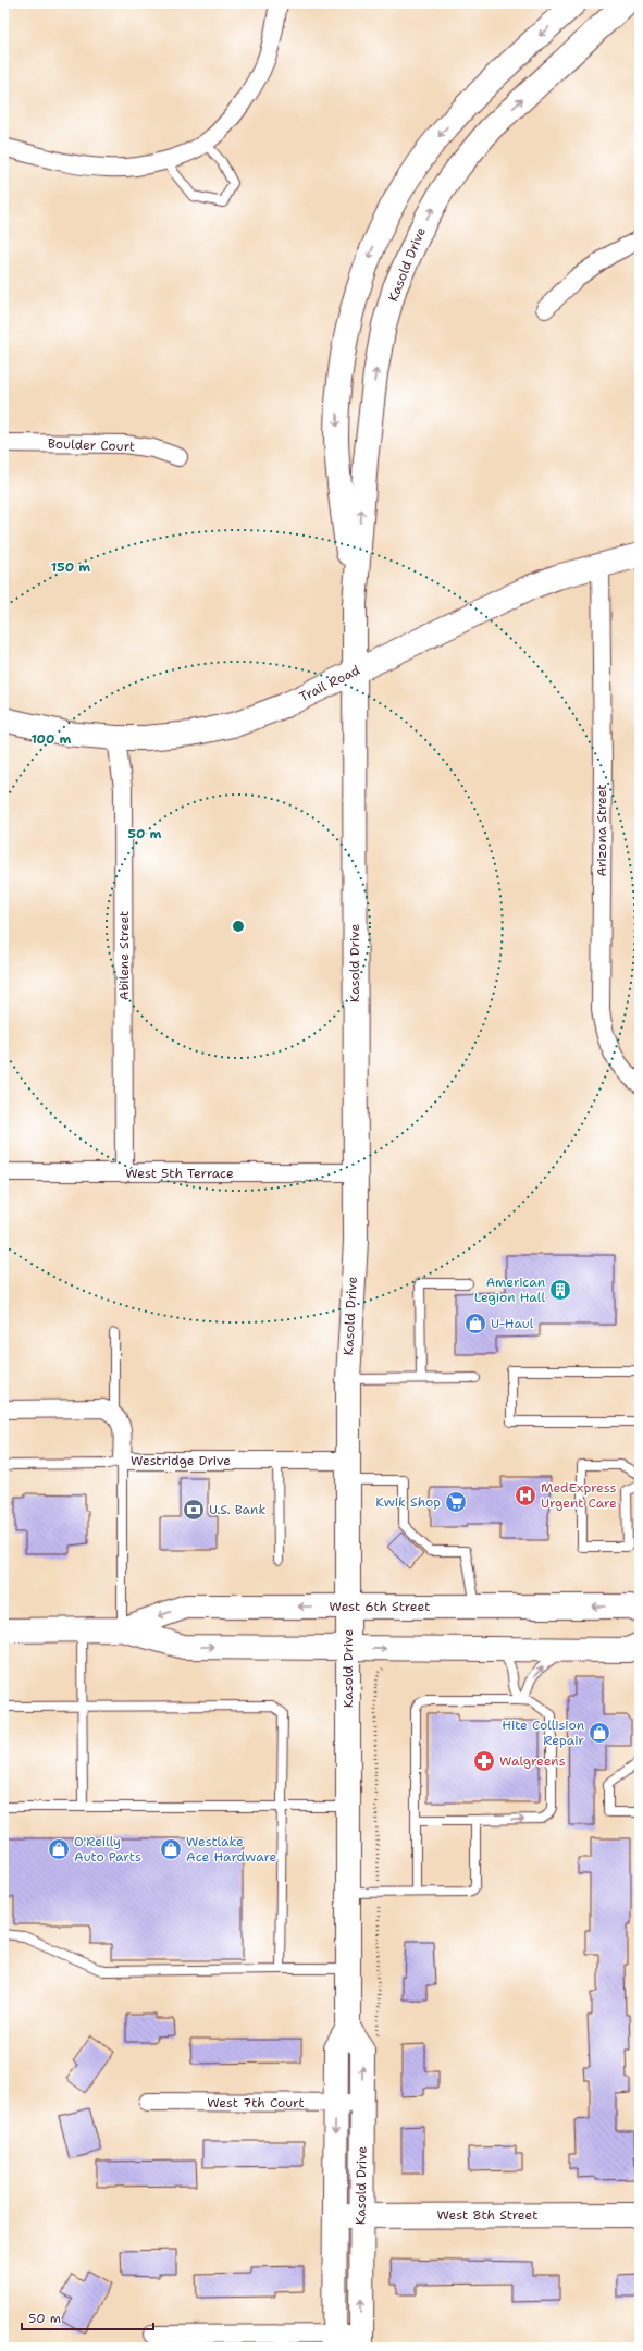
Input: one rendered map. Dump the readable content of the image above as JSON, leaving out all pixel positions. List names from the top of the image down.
{
  "streets": {
    "main road": [
      "Kasold Drive",
      "Trail Road",
      "West 6th Street",
      "West 8th Street"
    ],
    "street": [
      "Boulder Court",
      "Arizona Street",
      "Abilene Street",
      "West 5th Terrace",
      "Westridge Drive",
      "West 7th Court"
    ]
  },
  "crossings": [
    ["Kasold Drive", "Trail Road"],
    ["Kasold Drive", "West 5th Terrace"],
    ["Kasold Drive", "Westridge Drive"],
    ["Kasold Drive", "West 6th Street"],
    ["Kasold Drive", "West 7th Court"],
    ["Kasold Drive", "West 8th Street"],
    ["Trail Road", "Arizona Street"],
    ["Trail Road", "Abilene Street"],
    ["Abilene Street", "West 5th Terrace"]
  ],
  "places": {
    "building": ["American Legion Hall"],
    "shop": [
      "U-Haul",
      "Hite Collision Repair",
      "O'Reilly Auto Parts",
      "Westlake Ace Hardware"
    ],
    "hospital": ["MedExpress Urgent Care"],
    "supermarket": ["Kwik Shop"],
    "bank": ["U.S. Bank"],
    "pharmacy": ["Walgreens"]
  },
  "scale_bar": "50 m",
  "rings": ["150 m", "100 m", "50 m"]
}
